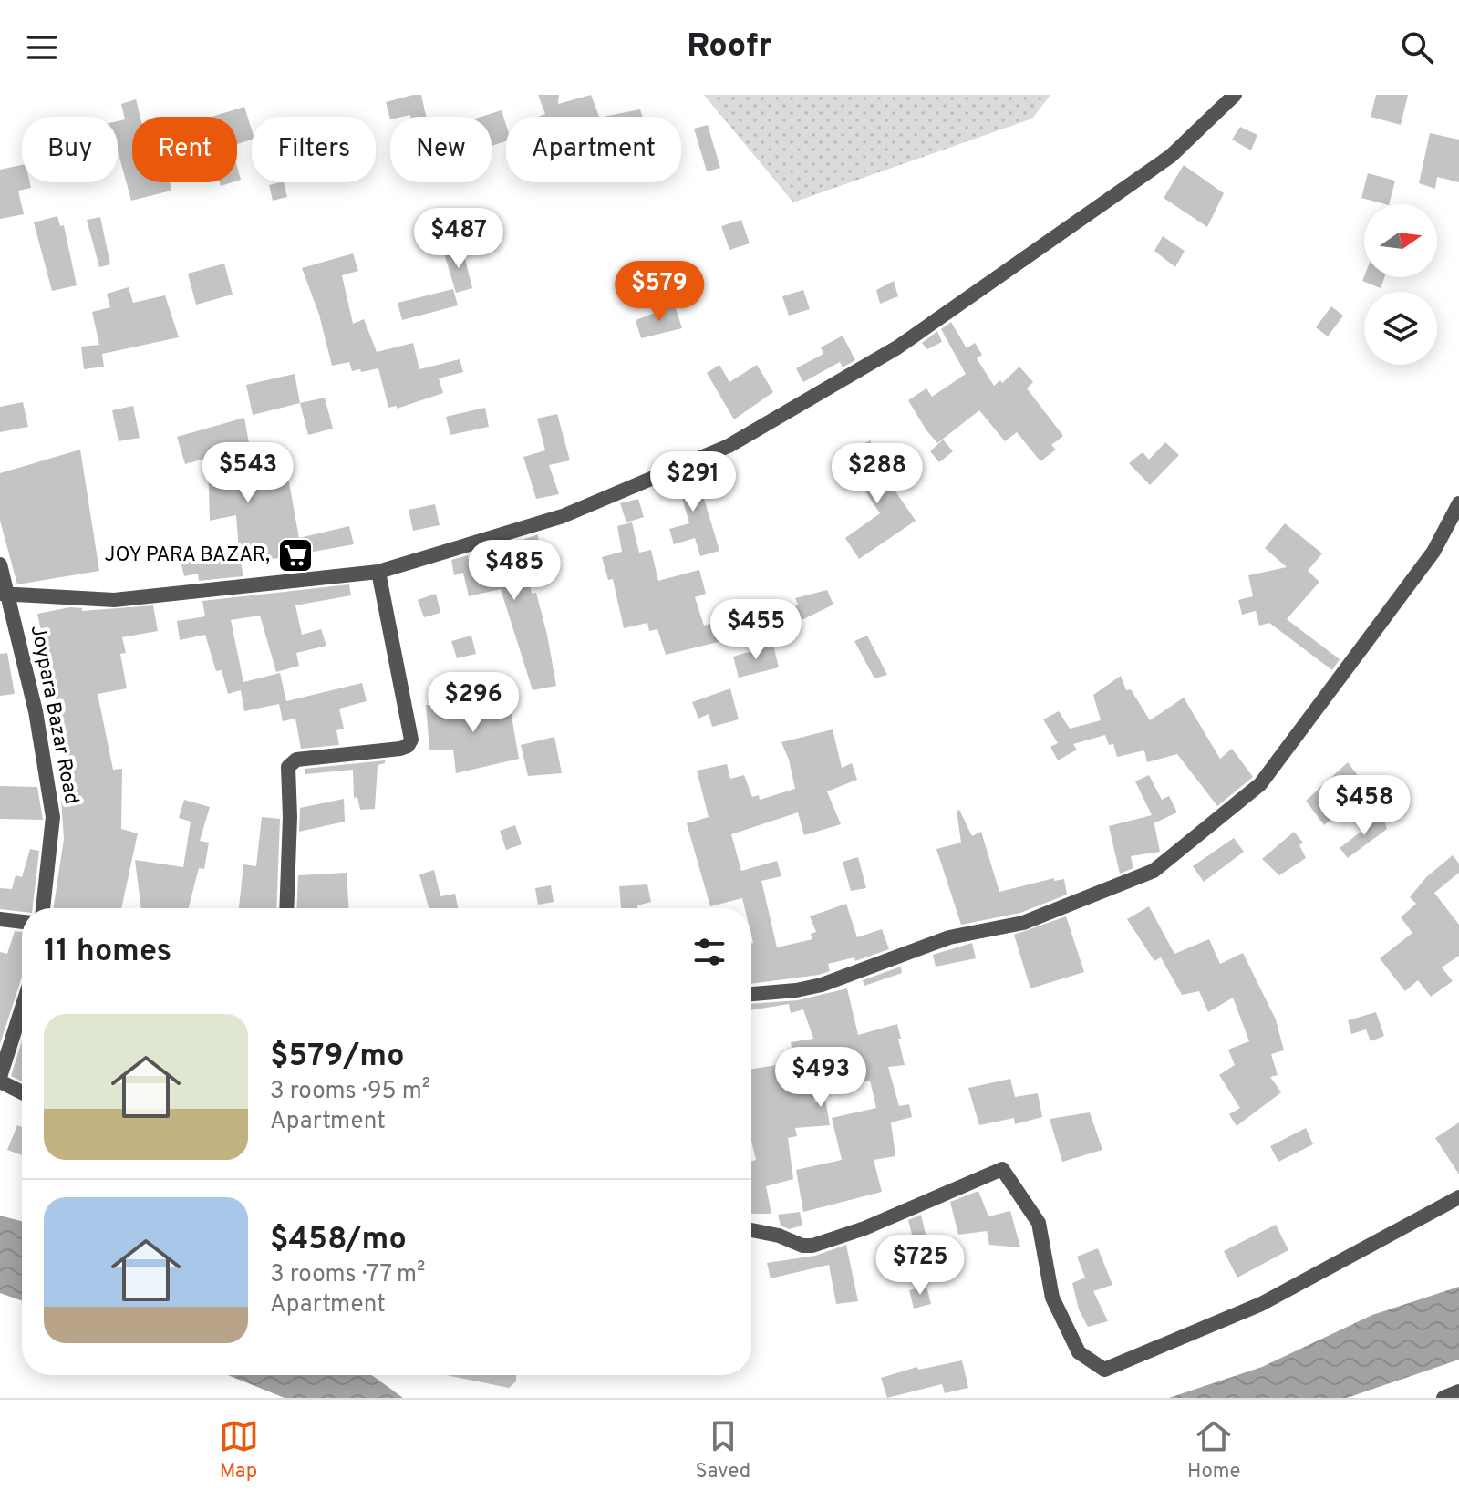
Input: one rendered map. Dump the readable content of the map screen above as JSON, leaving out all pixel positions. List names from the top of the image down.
{
  "streets": {
    "street": ["Joypara Bazar Road"]
  },
  "places": {
    "supermarket": ["JOY PARA BAZAR,"]
  },
  "north": "right",
  "page": {
    "header": "Roofr",
    "chip": [
      "Buy",
      "Rent",
      "Filters",
      "New",
      "Apartment"
    ],
    "price": [
      "$487",
      "$579",
      "$543",
      "$288",
      "$291",
      "$485",
      "$455",
      "$296",
      "$458",
      "$493",
      "$725"
    ],
    "heading": "11 homes",
    "list": [
      {
        "name": "$579/mo",
        "note": "3 rooms · 95 m² · Apartment"
      },
      {
        "name": "$458/mo",
        "note": "3 rooms · 77 m² · Apartment"
      }
    ],
    "tabs": ["Map", "Saved", "Home"]
  }
}
